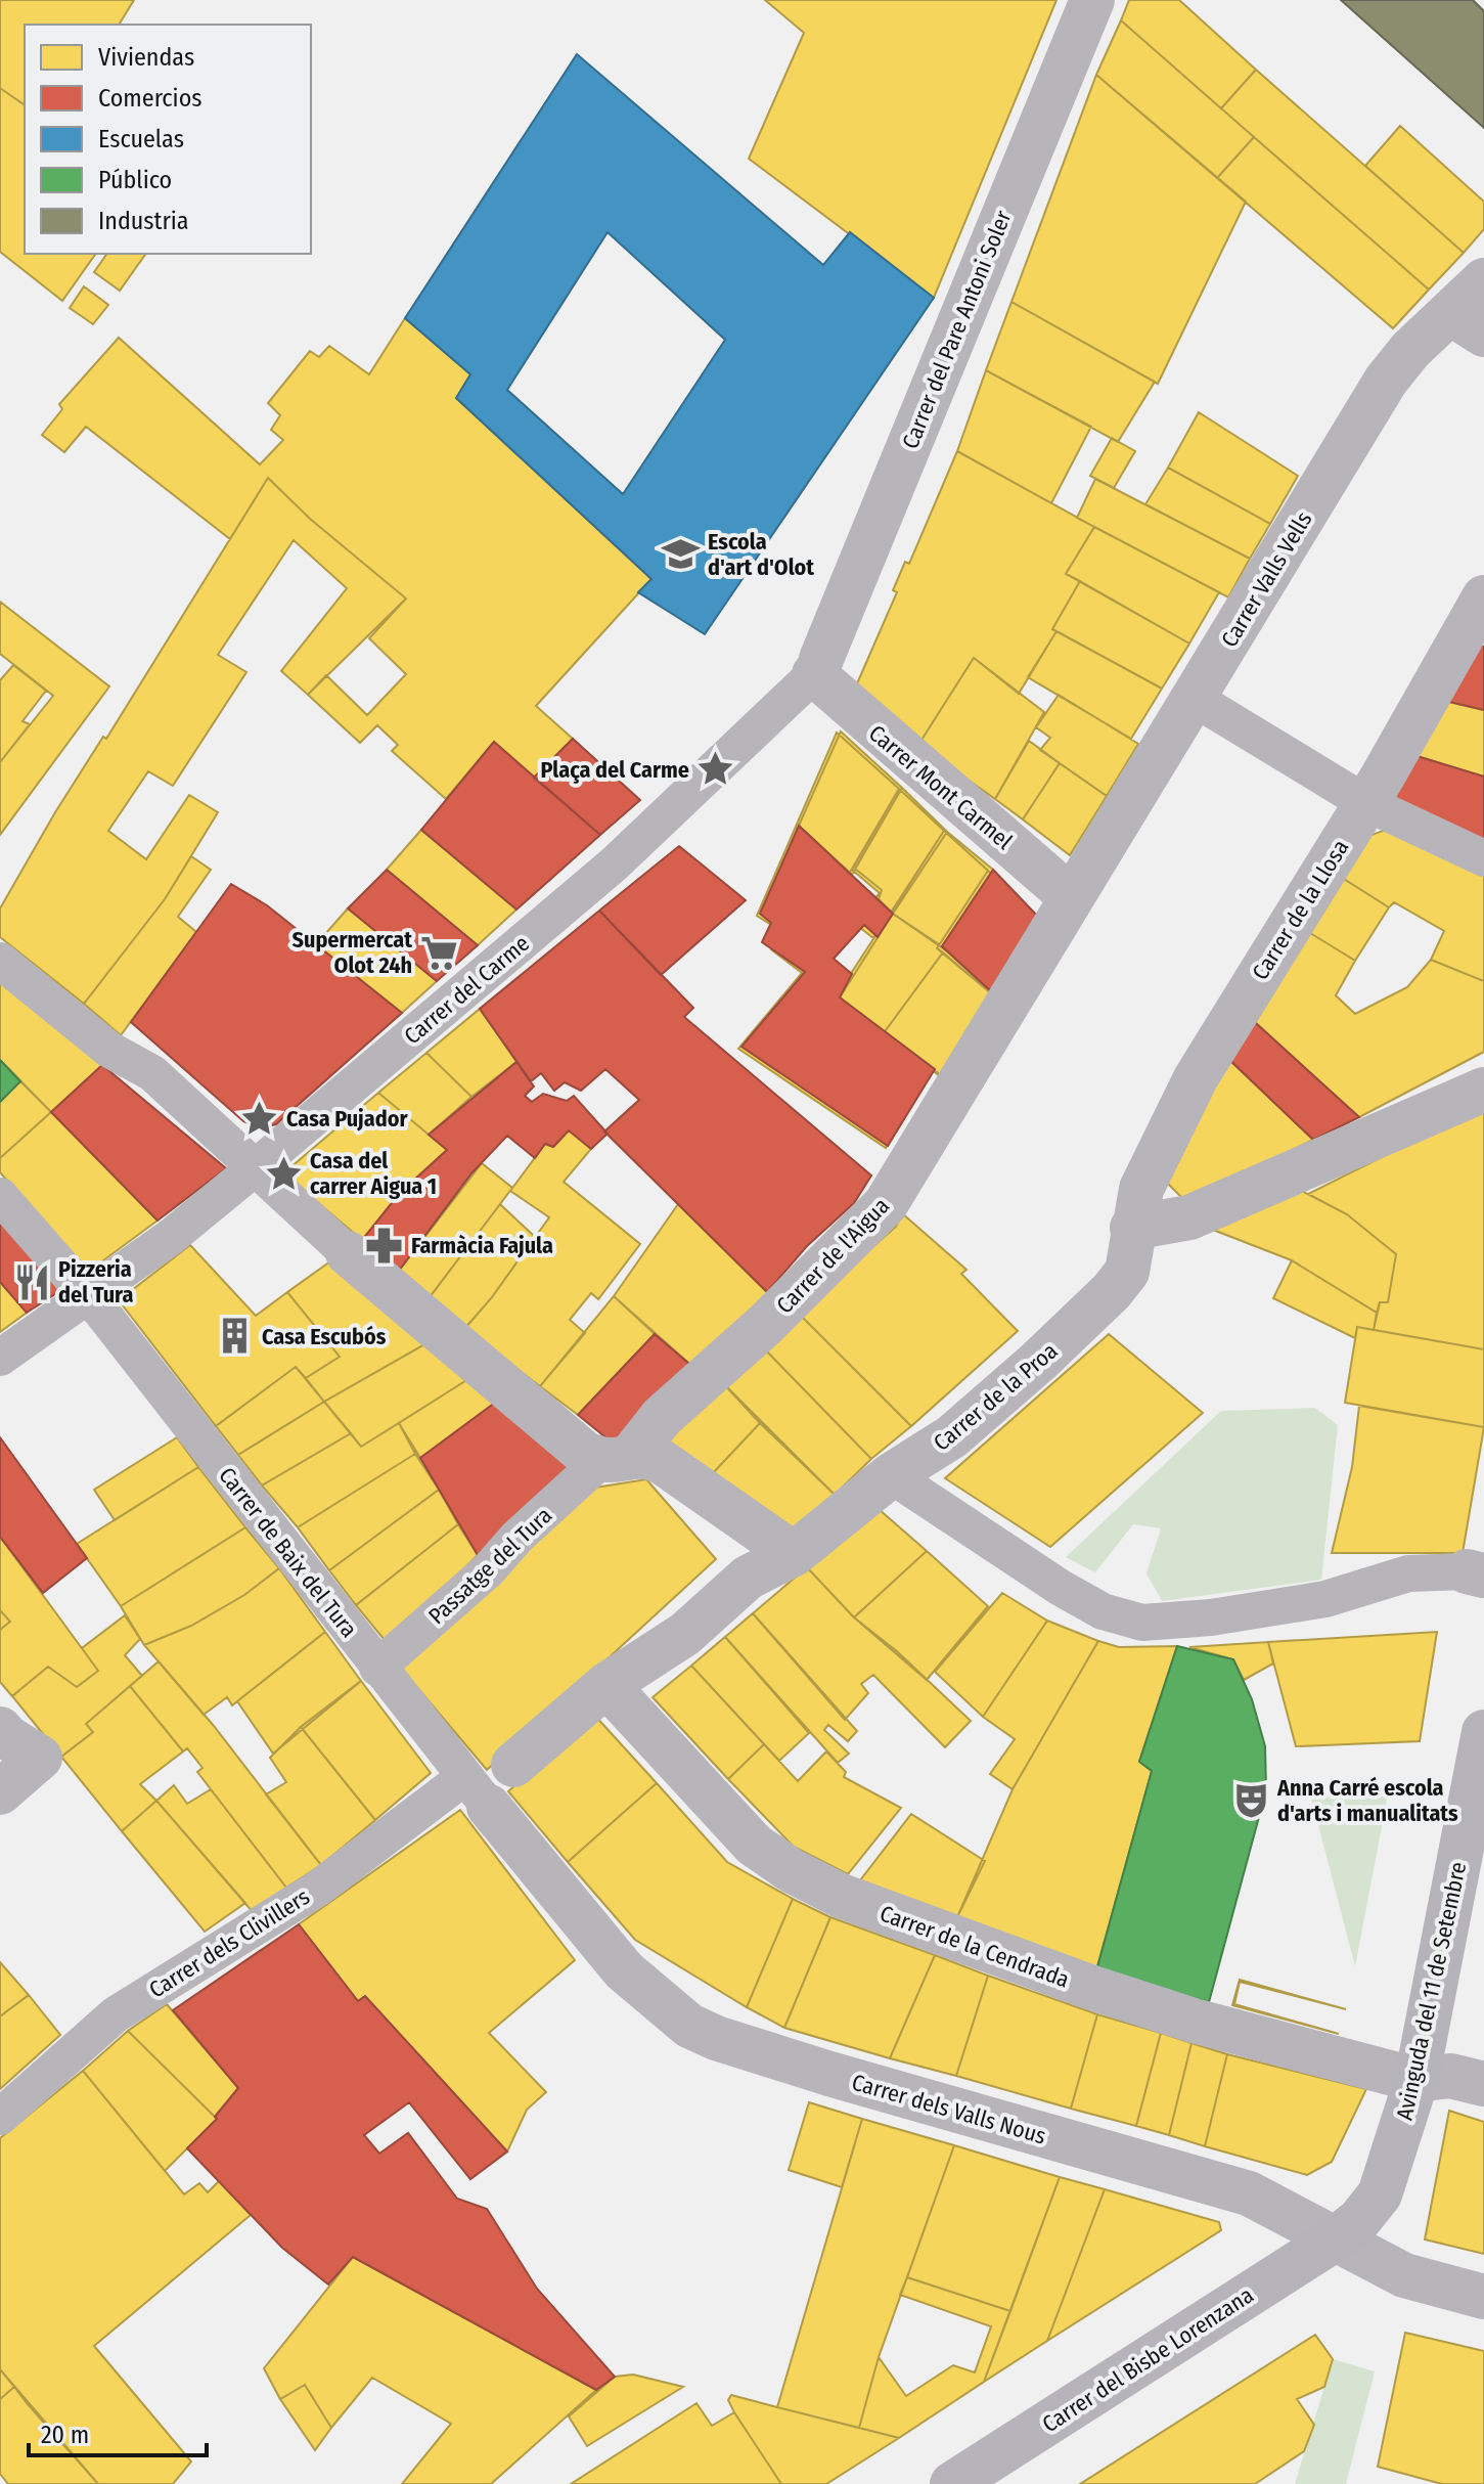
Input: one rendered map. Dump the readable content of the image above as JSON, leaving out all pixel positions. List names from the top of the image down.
{
  "streets": {
    "main road": ["Avinguda del 11 de Setembre", "Carrer del Bisbe Lorenzana"],
    "street": [
      "Carrer del Pare Antoni Soler",
      "Carrer Valls Vells",
      "Carrer Mont Carmel",
      "Carrer de la Llosa",
      "Carrer del Carme",
      "Carrer de l'Aigua",
      "Carrer de la Proa",
      "Carrer de Baix del Tura",
      "Passatge del Tura",
      "Carrer dels Clivillers",
      "Carrer de la Cendrada",
      "Carrer dels Valls Nous"
    ]
  },
  "crossings": [
    ["Carrer del Pare Antoni Soler", "Carrer Mont Carmel"],
    ["Carrer del Pare Antoni Soler", "Carrer del Carme"],
    ["Carrer Valls Vells", "Carrer Mont Carmel"],
    ["Carrer Valls Vells", "Carrer de l'Aigua"],
    ["Carrer Mont Carmel", "Carrer del Carme"],
    ["Carrer Mont Carmel", "Carrer de l'Aigua"],
    ["Carrer de la Llosa", "Carrer de la Proa"],
    ["Carrer del Carme", "Carrer de Baix del Tura"],
    ["Carrer de l'Aigua", "Passatge del Tura"],
    ["Carrer de la Proa", "Carrer de Baix del Tura"],
    ["Carrer de la Proa", "Carrer dels Clivillers"],
    ["Carrer de la Proa", "Carrer de la Cendrada"],
    ["Carrer de la Proa", "Carrer dels Valls Nous"],
    ["Carrer de Baix del Tura", "Passatge del Tura"],
    ["Carrer de Baix del Tura", "Carrer dels Clivillers"],
    ["Carrer de Baix del Tura", "Carrer dels Valls Nous"],
    ["Carrer dels Clivillers", "Carrer dels Valls Nous"],
    ["Carrer de la Cendrada", "Avinguda del 11 de Setembre"],
    ["Avinguda del 11 de Setembre", "Carrer dels Valls Nous"],
    ["Avinguda del 11 de Setembre", "Carrer del Bisbe Lorenzana"],
    ["Carrer dels Valls Nous", "Carrer del Bisbe Lorenzana"]
  ],
  "places": {
    "school or university": ["Escola d'art d'Olot"],
    "place": ["Plaça del Carme", "Casa Pujador", "Casa del carrer Aigua 1"],
    "supermarket": ["Supermercat Olot 24h"],
    "pharmacy": ["Farmàcia Fajula"],
    "restaurant": ["Pizzeria del Tura"],
    "building": ["Casa Escubós"],
    "theatre": ["Anna Carré escola d'arts i manualitats"]
  },
  "legend": [
    "Viviendas",
    "Comercios",
    "Escuelas",
    "Público",
    "Industria"
  ],
  "scale_bar": "20 m"
}
